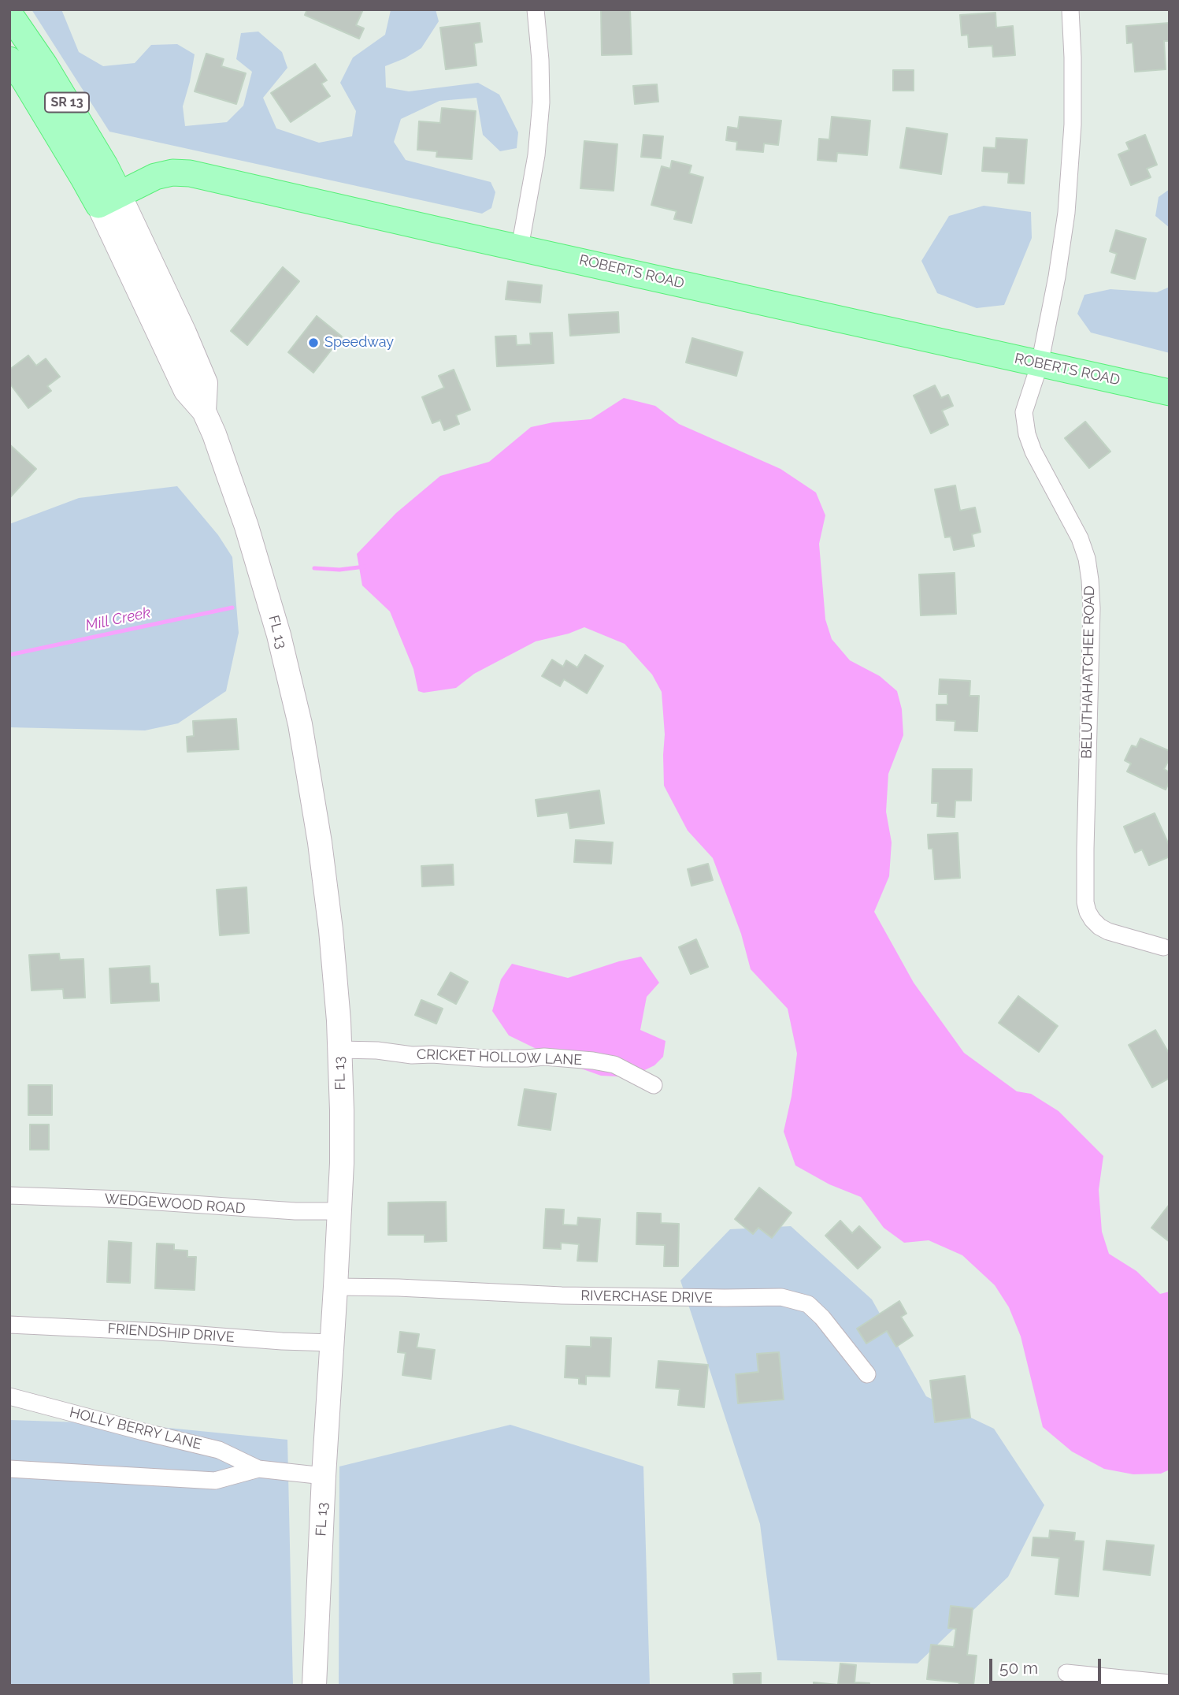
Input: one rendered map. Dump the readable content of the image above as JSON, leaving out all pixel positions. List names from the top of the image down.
{
  "streets": {
    "main road": ["SR 13", "ROBERTS ROAD", "FL 13"],
    "street": [
      "BELUTHAHATCHEE ROAD",
      "CRICKET HOLLOW LANE",
      "WEDGEWOOD ROAD",
      "RIVERCHASE DRIVE",
      "FRIENDSHIP DRIVE",
      "HOLLY BERRY LANE"
    ]
  },
  "crossings": [
    ["SR 13", "ROBERTS ROAD"],
    ["SR 13", "FL 13"],
    ["ROBERTS ROAD", "FL 13"],
    ["ROBERTS ROAD", "BELUTHAHATCHEE ROAD"],
    ["FL 13", "CRICKET HOLLOW LANE"],
    ["FL 13", "WEDGEWOOD ROAD"],
    ["FL 13", "RIVERCHASE DRIVE"],
    ["FL 13", "FRIENDSHIP DRIVE"],
    ["FL 13", "HOLLY BERRY LANE"]
  ],
  "water": ["Mill Creek"],
  "places": ["Speedway"],
  "scale_bar": "50 m"
}
